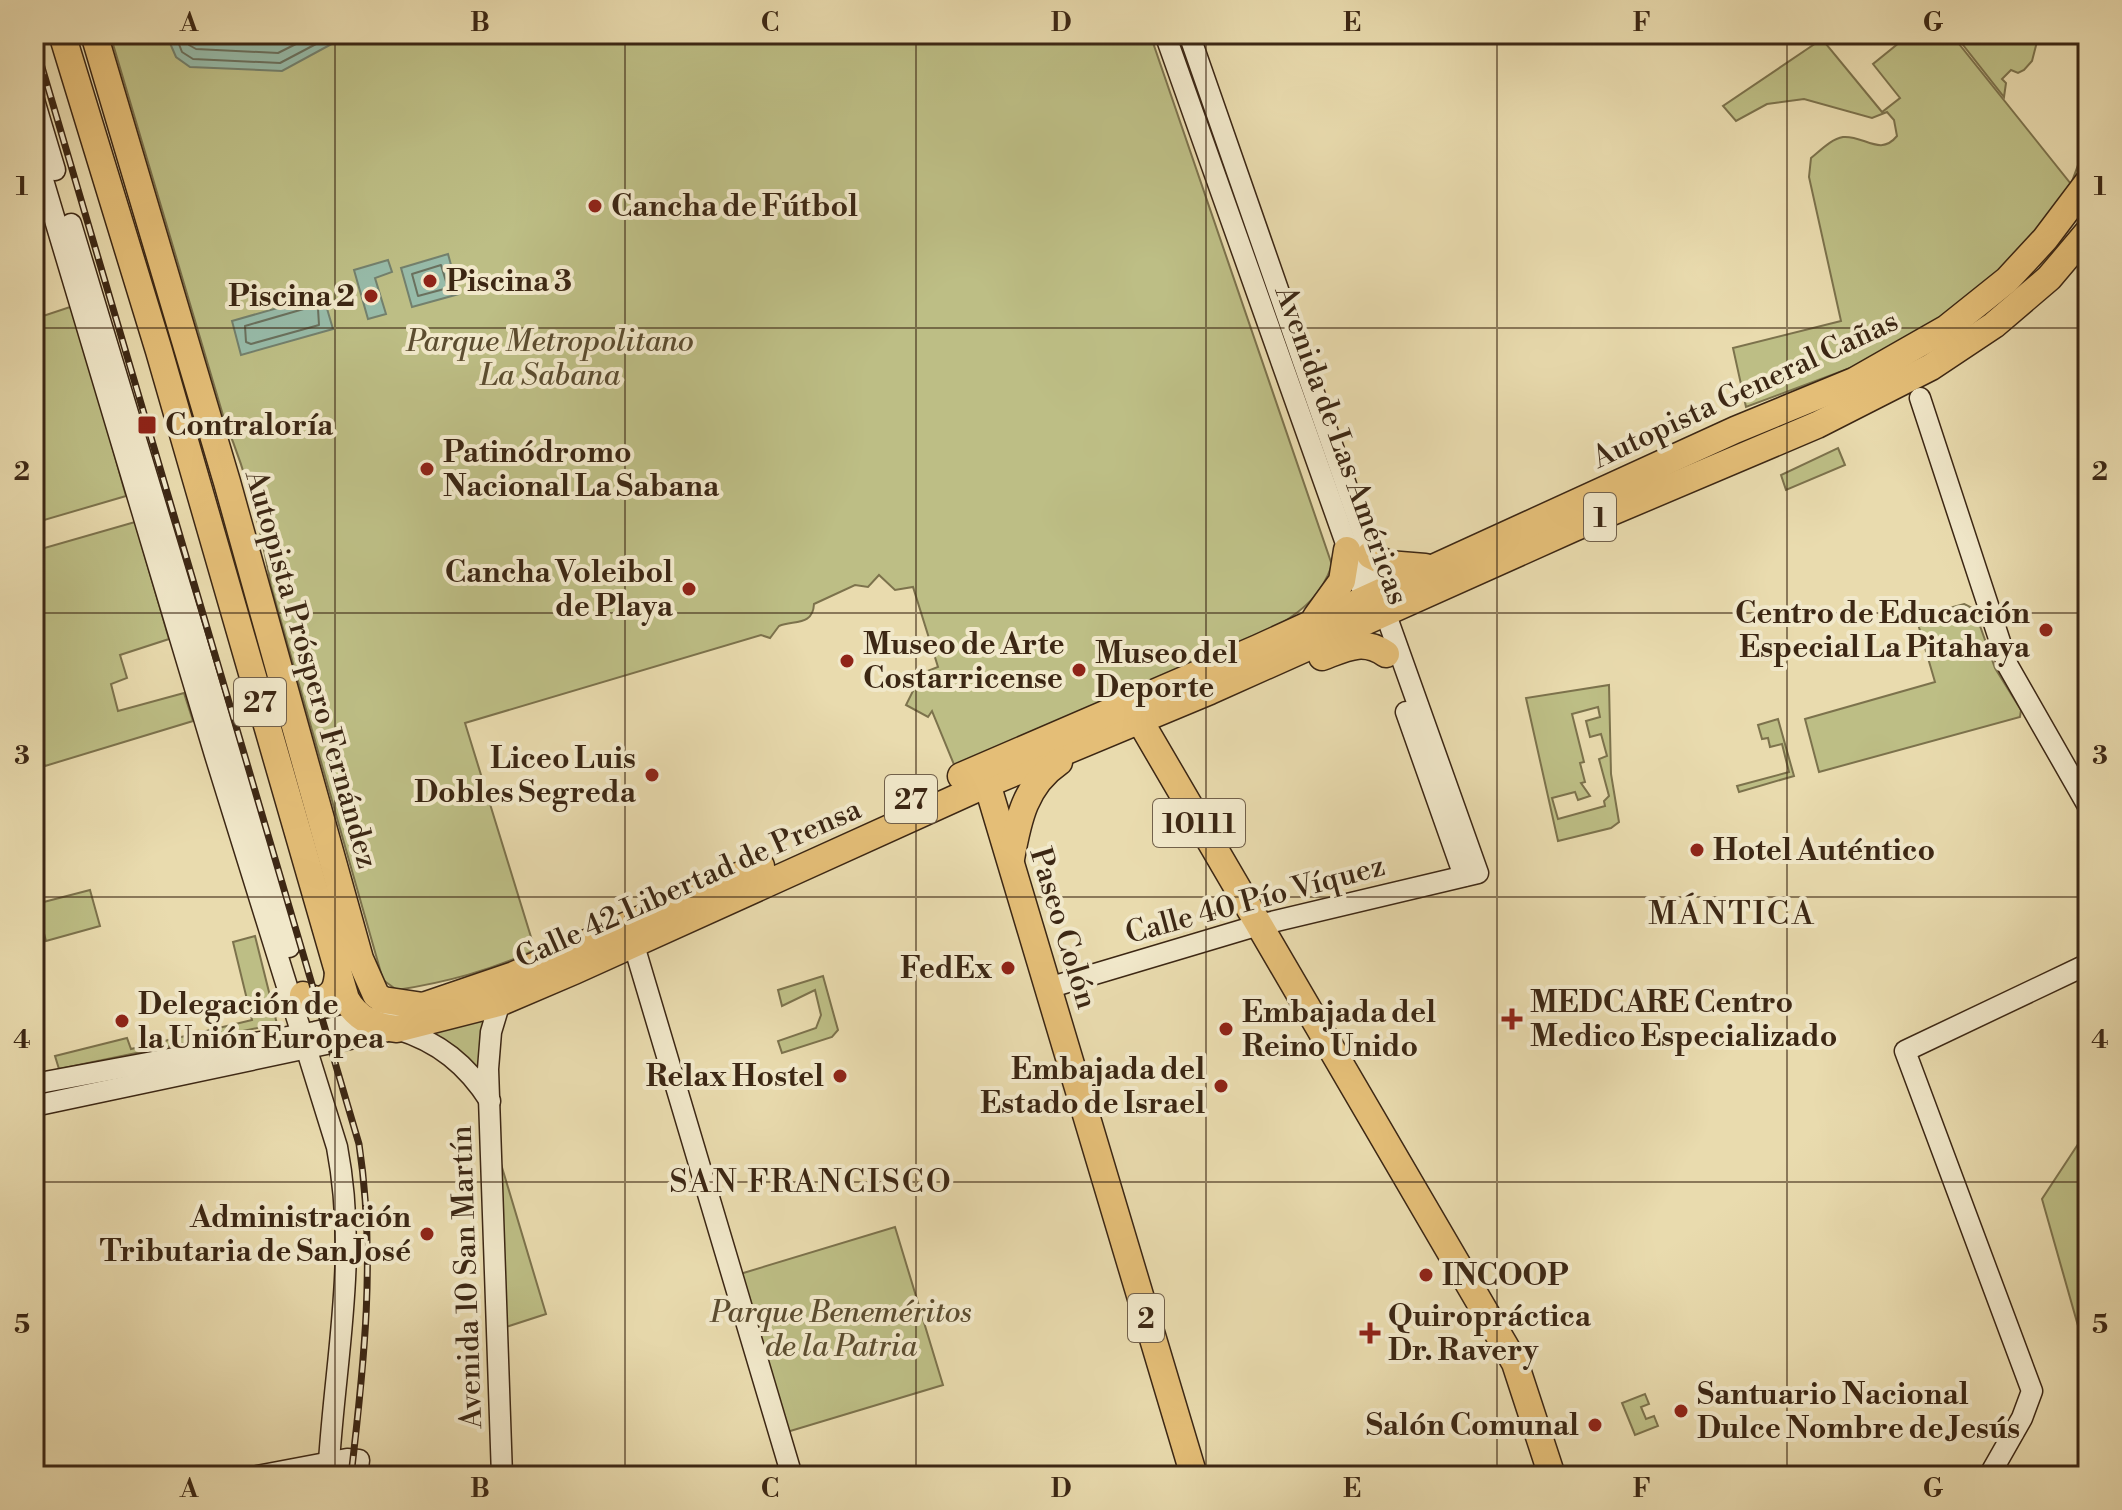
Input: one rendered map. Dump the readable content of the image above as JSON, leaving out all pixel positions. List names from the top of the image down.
{
  "streets": {
    "highway": [
      "Autopista General Cañas",
      "1",
      "Autopista Próspero Fernández",
      "27",
      "10111",
      "Calle 42 Libertad de Prensa",
      "Paseo Colón",
      "2"
    ],
    "main road": ["Avenida de Las Américas", "Calle 40 Pío Víquez", "Avenida 10 San Martín"]
  },
  "crossings": [
    ["Autopista General Cañas", "Avenida de Las Américas"],
    ["Autopista General Cañas", "Calle 42 Libertad de Prensa"],
    ["Avenida de Las Américas", "Calle 42 Libertad de Prensa"],
    ["Avenida de Las Américas", "Calle 40 Pío Víquez"],
    ["Autopista Próspero Fernández", "Calle 42 Libertad de Prensa"],
    ["10111", "Calle 42 Libertad de Prensa"],
    ["10111", "Calle 40 Pío Víquez"],
    ["Calle 42 Libertad de Prensa", "Paseo Colón"],
    ["Calle 42 Libertad de Prensa", "Avenida 10 San Martín"],
    ["Calle 40 Pío Víquez", "Paseo Colón"]
  ],
  "districts": ["MÁNTICA", "SAN FRANCISCO"],
  "parks": ["Parque Metropolitano La Sabana", "Parque Beneméritos de la Patria"],
  "places": {
    "other": [
      "Cancha de Fútbol",
      "Piscina 3",
      "Piscina 2",
      "Patinódromo Nacional La Sabana",
      "Cancha Voleibol de Playa",
      "Centro de Educación Especial La Pitahaya",
      "Museo de Arte Costarricense",
      "Museo del Deporte",
      "Liceo Luis Dobles Segreda",
      "Hotel Auténtico",
      "FedEx",
      "Delegación de la Unión Europea",
      "Embajada del Reino Unido",
      "Relax Hostel",
      "Embajada del Estado de Israel",
      "Administración Tributaria de San José",
      "INCOOP",
      "Santuario Nacional Dulce Nombre de Jesús",
      "Salón Comunal"
    ],
    "transit": ["Contraloría"],
    "health": ["MEDCARE Centro Medico Especializado", "Quiropráctica Dr. Ravery"]
  },
  "grid": {
    "columns": [
      "A",
      "B",
      "C",
      "D",
      "E",
      "F",
      "G"
    ],
    "rows": [
      "1",
      "2",
      "3",
      "4",
      "5"
    ]
  }
}
